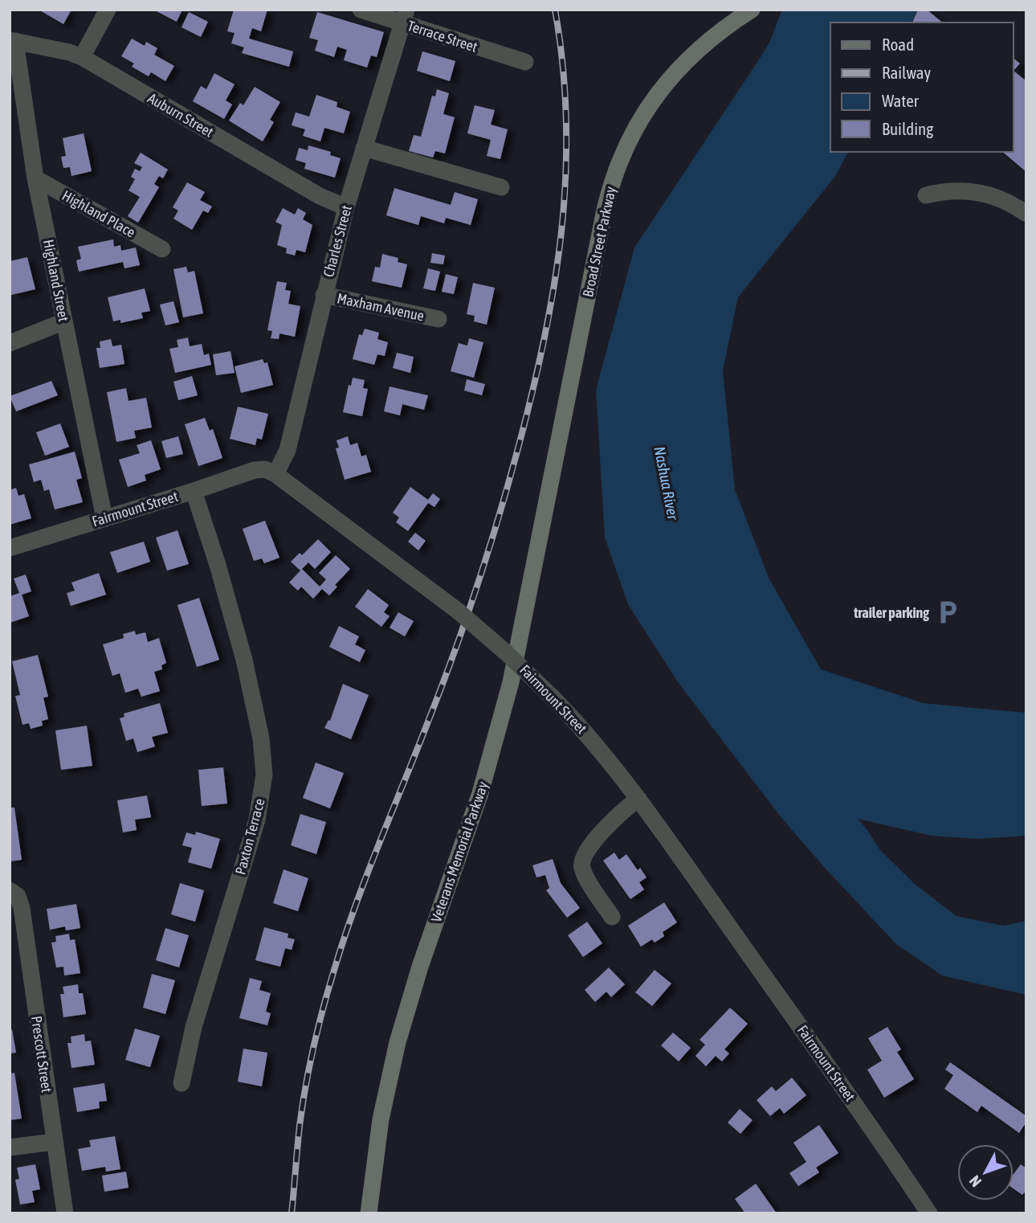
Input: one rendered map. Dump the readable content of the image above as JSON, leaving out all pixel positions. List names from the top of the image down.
{
  "streets": {
    "main road": ["Broad Street Parkway", "Veterans Memorial Parkway"],
    "street": [
      "Terrace Street",
      "Auburn Street",
      "Highland Place",
      "Charles Street",
      "Highland Street",
      "Maxham Avenue",
      "Fairmount Street",
      "Paxton Terrace",
      "Prescott Street"
    ]
  },
  "crossings": [
    ["Terrace Street", "Charles Street"],
    ["Auburn Street", "Charles Street"],
    ["Auburn Street", "Highland Street"],
    ["Highland Place", "Highland Street"],
    ["Charles Street", "Maxham Avenue"],
    ["Charles Street", "Fairmount Street"],
    ["Broad Street Parkway", "Veterans Memorial Parkway"],
    ["Highland Street", "Fairmount Street"],
    ["Fairmount Street", "Paxton Terrace"]
  ],
  "water": ["Nashua River"],
  "places": {
    "parking": ["trailer parking"]
  },
  "legend": [
    "Road",
    "Railway",
    "Water",
    "Building"
  ],
  "north": "bottom left"
}
